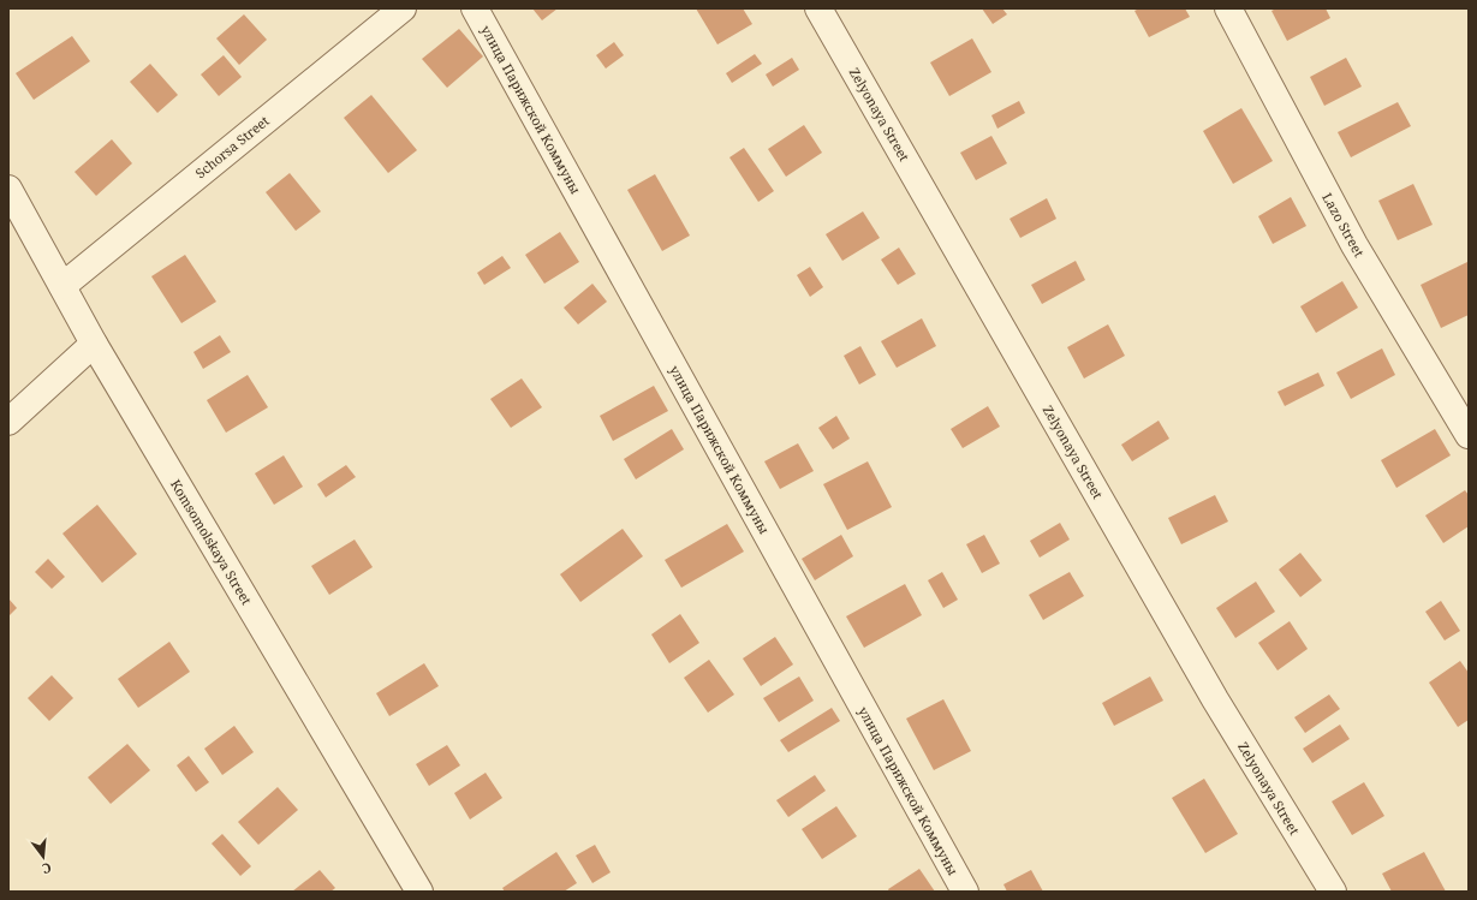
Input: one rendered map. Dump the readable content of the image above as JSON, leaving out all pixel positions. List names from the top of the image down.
{
  "streets": {
    "street": [
      "улица Парижской Коммуны",
      "Zelyonaya Street",
      "Schorsa Street",
      "Lazo Street",
      "Komsomolskaya Street"
    ]
  },
  "crossings": [
    ["Schorsa Street", "Komsomolskaya Street"]
  ],
  "north": "bottom"
}
